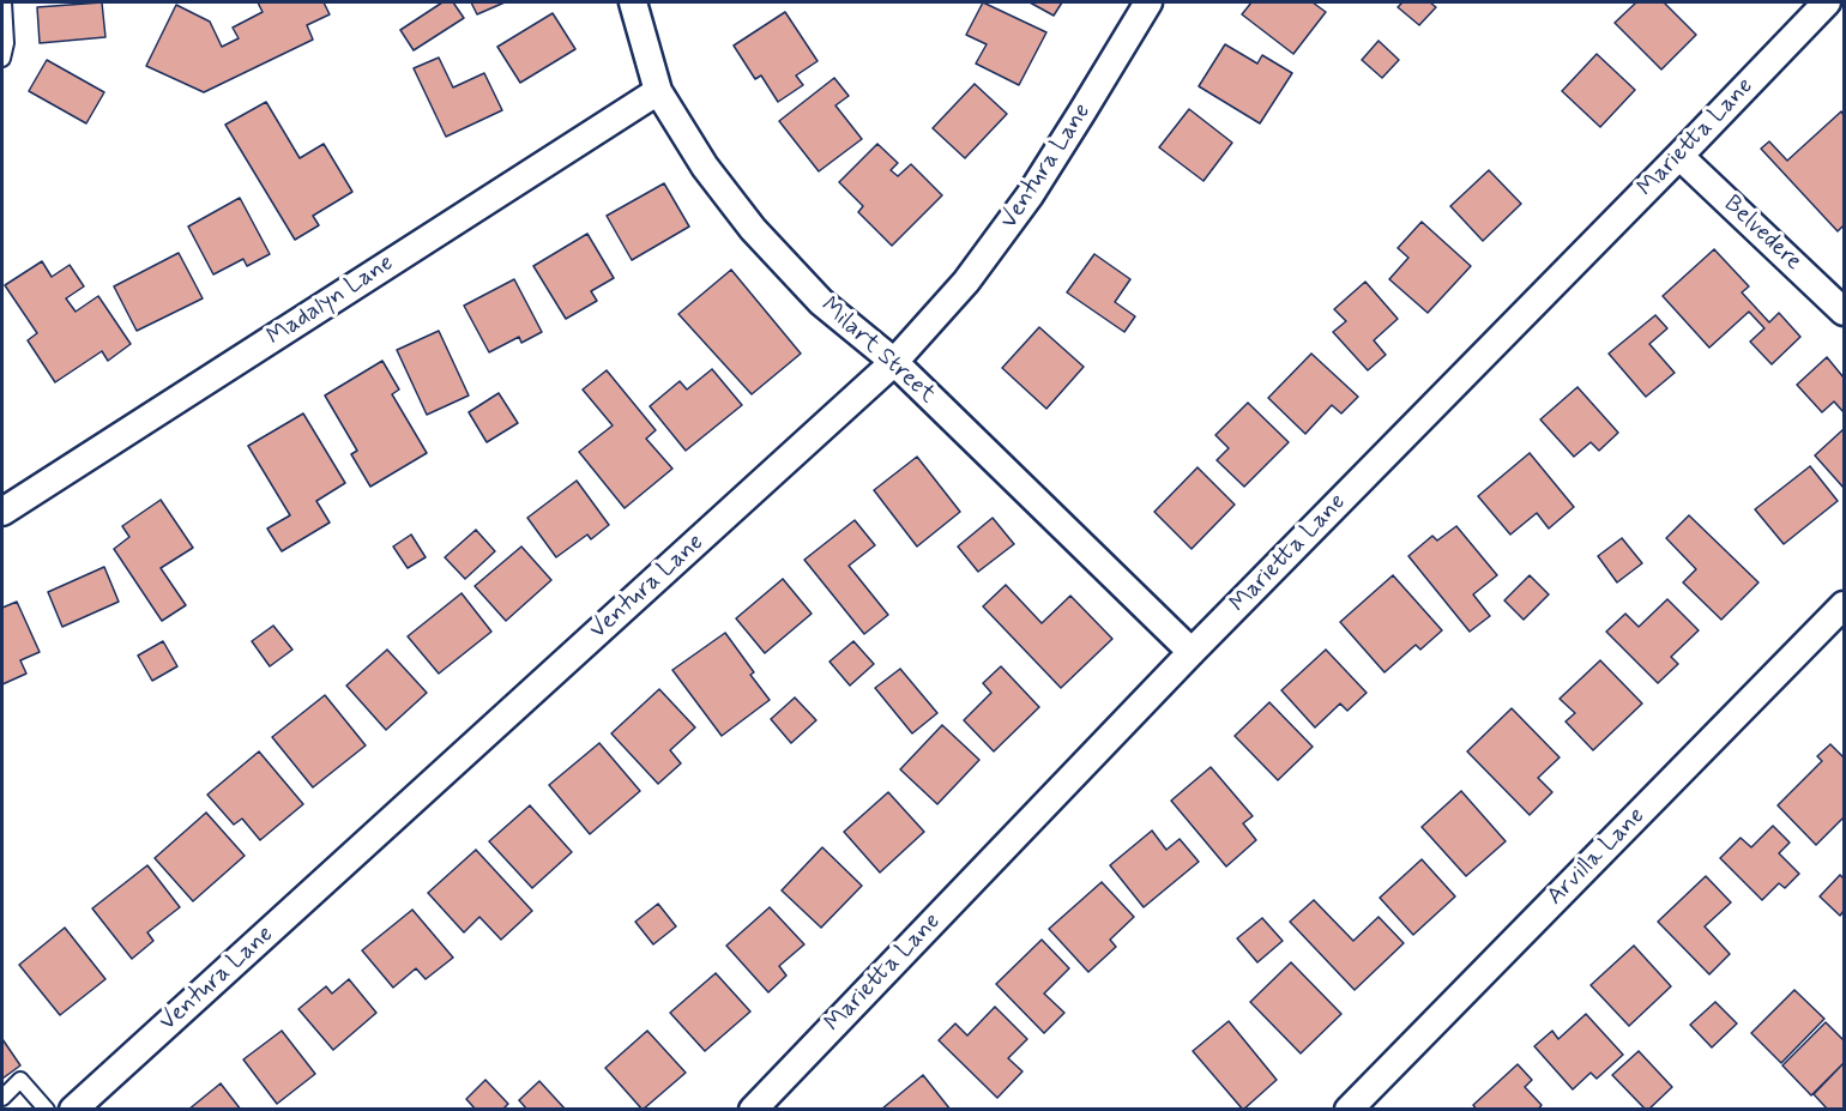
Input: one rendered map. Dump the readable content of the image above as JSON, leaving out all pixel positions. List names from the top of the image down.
{
  "streets": {
    "street": [
      "Marietta Lane",
      "Ventura Lane",
      "Belvedere",
      "Madalyn Lane",
      "Milart Street",
      "Arvilla Lane"
    ]
  },
  "crossings": [
    ["Marietta Lane", "Belvedere"],
    ["Marietta Lane", "Milart Street"],
    ["Ventura Lane", "Milart Street"],
    ["Madalyn Lane", "Milart Street"]
  ]
}
